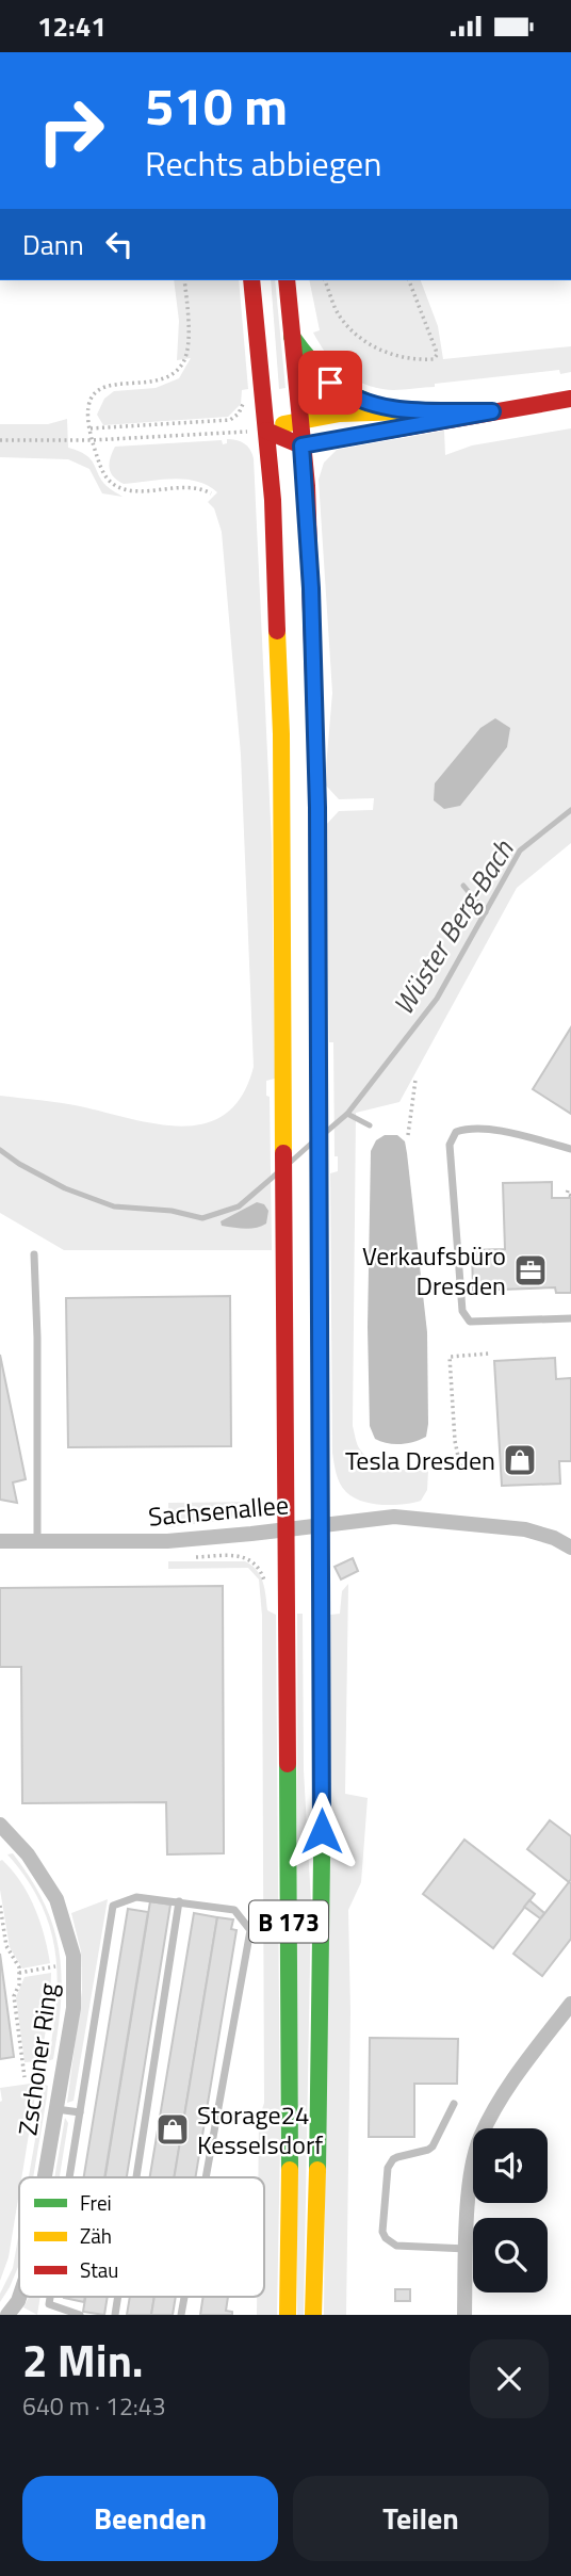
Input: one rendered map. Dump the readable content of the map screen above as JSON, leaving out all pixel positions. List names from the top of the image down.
{
  "streets": {
    "main road": ["B 173"],
    "street": ["Sachsenallee", "Zschoner Ring"]
  },
  "crossings": [
    ["Sachsenallee", "B 173"]
  ],
  "water": ["Wüster Berg-Bach"],
  "places": {
    "office": ["Verkaufsbüro Dresden"],
    "shop": ["Tesla Dresden", "Storage24 Kesselsdorf"]
  },
  "legend": ["Frei", "Zäh", "Stau"],
  "page": {
    "status": "12:41",
    "turn": ["510 m", "Rechts abbiegen"],
    "then": "Dann",
    "heading": ["2 Min.", "640 m · 12:43"],
    "buttons": ["Beenden", "Teilen"]
  }
}
